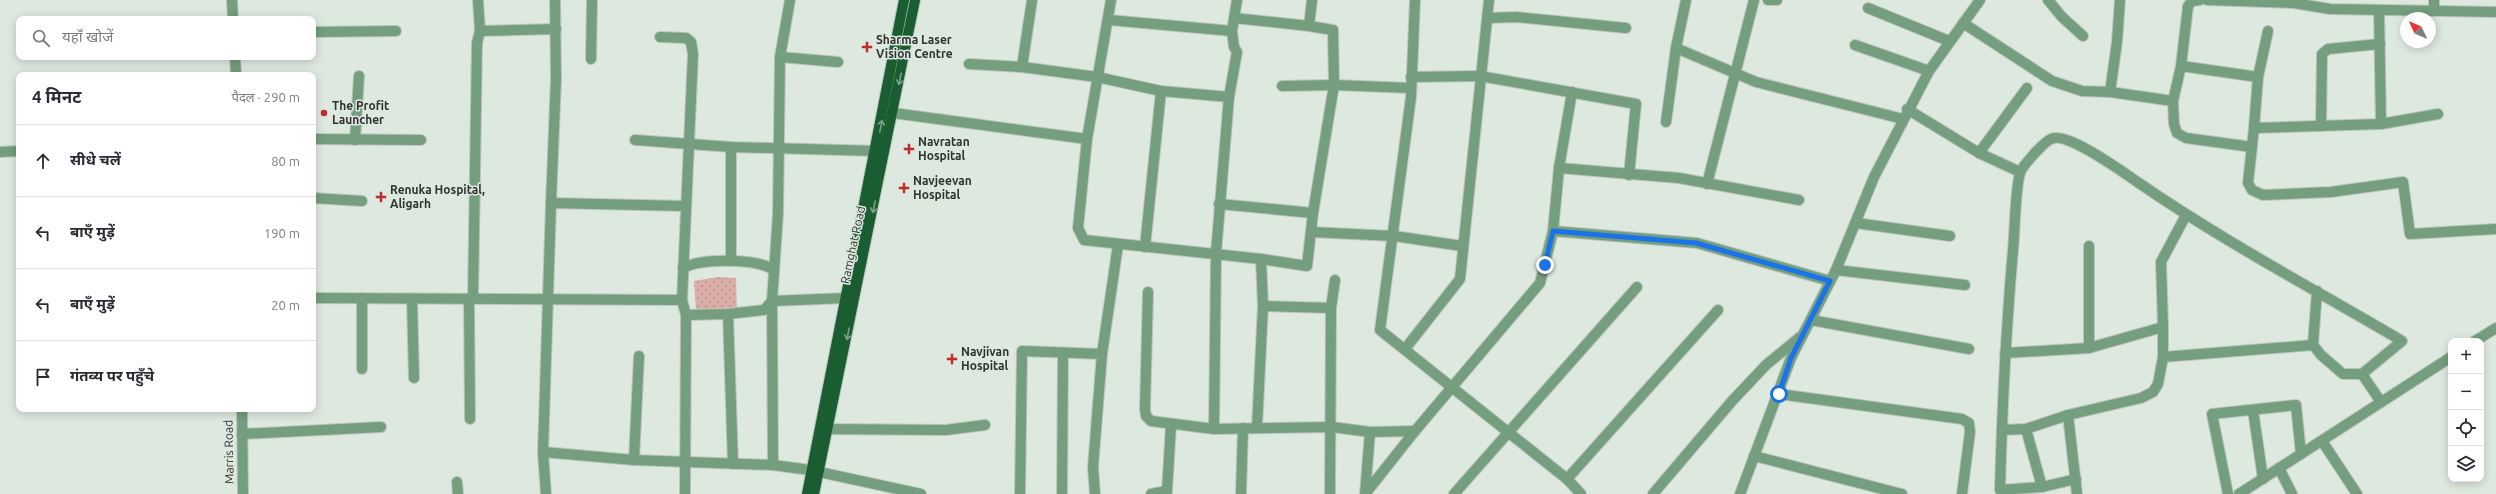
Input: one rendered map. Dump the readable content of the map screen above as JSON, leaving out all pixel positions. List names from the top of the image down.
{
  "streets": {
    "main road": ["Ramghat Road"],
    "street": ["Marris Road"]
  },
  "places": {
    "health": [
      "Sharma Laser Vision Centre",
      "Navratan Hospital",
      "Navjeevan Hospital",
      "Renuka Hospital, Aligarh",
      "Navjivan Hospital"
    ],
    "other": ["The Profit Launcher"]
  },
  "north": "top left",
  "page": {
    "search": "यहाँ खोजें",
    "heading": ["4 मिनट", "पैदल · 290 m"],
    "list": [
      ["सीधे चलें", "80 m"],
      ["बाएँ मुड़ें", "190 m"],
      ["बाएँ मुड़ें", "20 m"],
      "गंतव्य पर पहुँचे"
    ],
    "map_buttons": ["+", "−"]
  }
}
